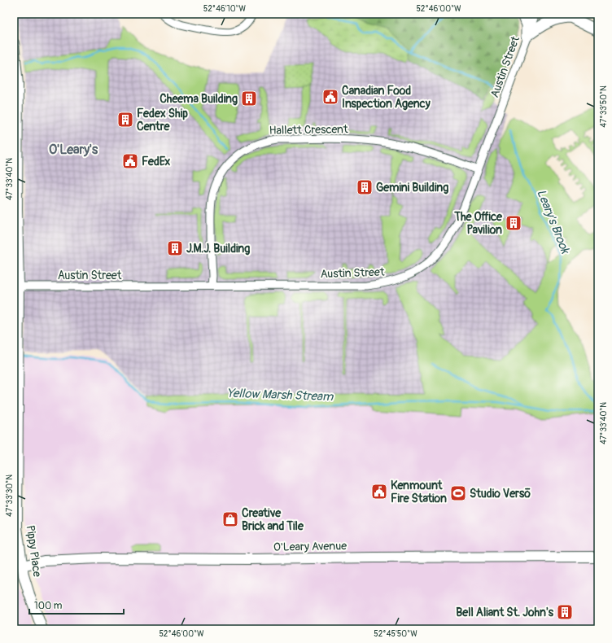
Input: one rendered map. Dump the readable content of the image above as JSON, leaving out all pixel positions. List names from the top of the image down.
{
  "streets": {
    "street": [
      "Austin Street",
      "Hallett Crescent",
      "O'Leary Avenue",
      "Pippy Place"
    ]
  },
  "crossings": [
    ["Austin Street", "Hallett Crescent"],
    ["Austin Street", "Pippy Place"],
    ["O'Leary Avenue", "Pippy Place"]
  ],
  "districts": ["O'Leary's"],
  "water": ["Leary's Brook", "Yellow Marsh Stream"],
  "places": {
    "public building": ["Canadian Food Inspection Agency", "FedEx", "Kenmount Fire Station"],
    "building": [
      "Cheema Building",
      "Fedex Ship Centre",
      "Gemini Building",
      "The Office Pavilion",
      "J.M.J. Building",
      "Bell Aliant St. John's"
    ],
    "sports": ["Studio Versō"],
    "shop": ["Creative Brick and Tile"]
  },
  "scale_bar": "100 m",
  "coordinates": [
    "52°46'10\"W",
    "52°46'00\"W",
    "47°33'50\"N",
    "47°33'40\"N",
    "47°33'30\"N",
    "52°45'50\"W"
  ]
}
